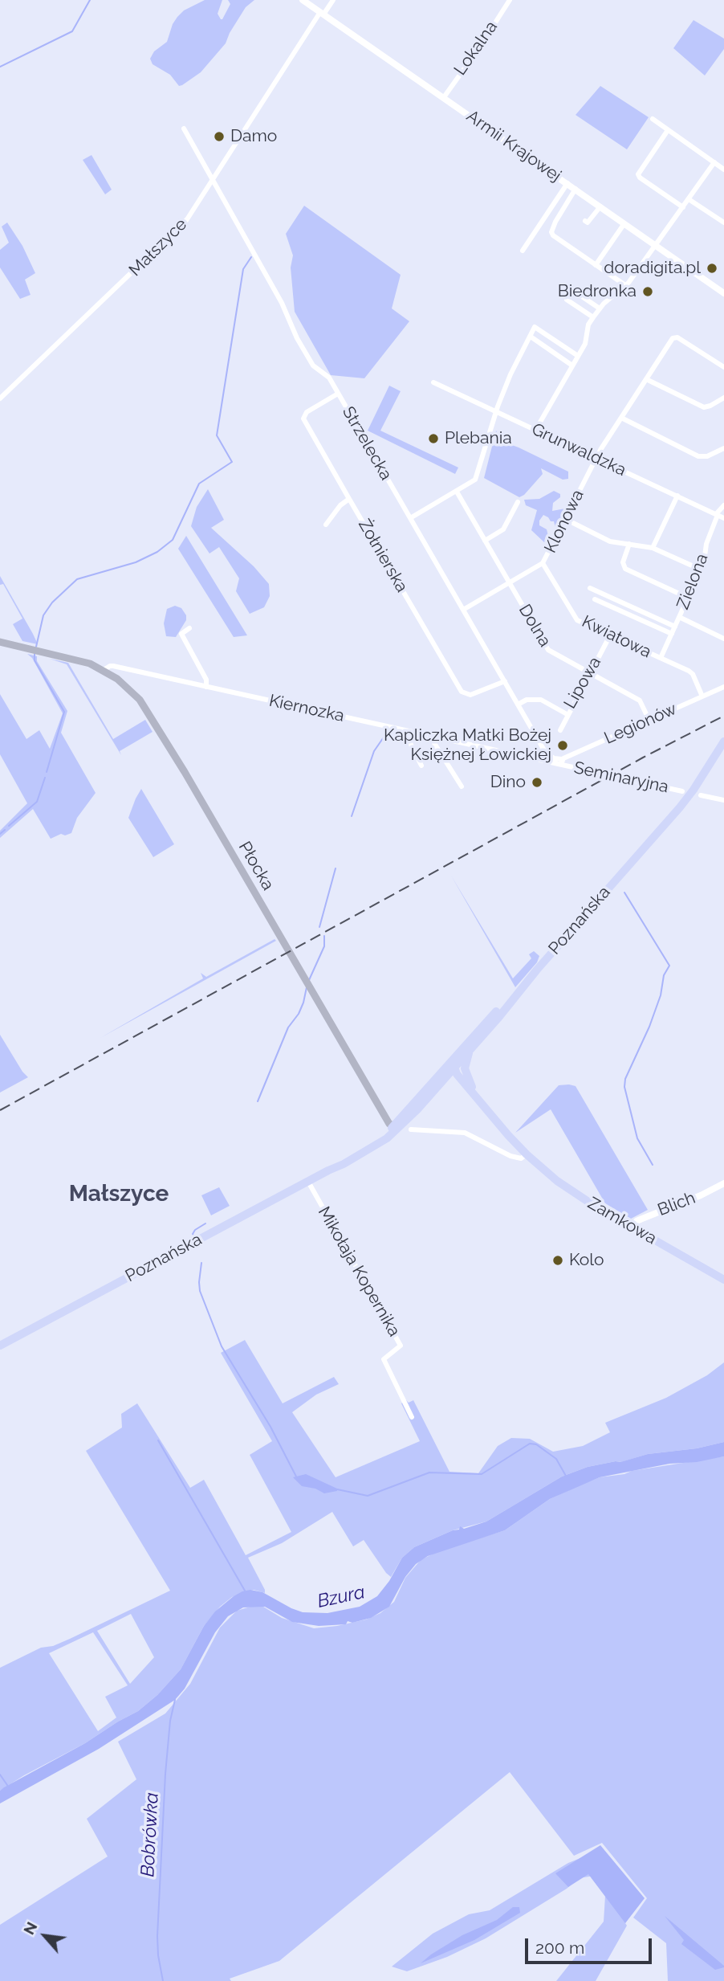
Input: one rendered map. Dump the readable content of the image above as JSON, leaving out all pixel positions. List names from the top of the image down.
{
  "streets": {
    "main road": ["Płocka", "Poznańska", "Zamkowa"],
    "street": [
      "Lokalna",
      "Armii Krajowej",
      "Małszyce",
      "Strzelecka",
      "Grunwaldzka",
      "Klonowa",
      "Żołnierska",
      "Zielona",
      "Dolna",
      "Kwiatowa",
      "Lipowa",
      "Kiernozka",
      "Legionów",
      "Seminaryjna",
      "Blich",
      "Mikołaja Kopernika"
    ]
  },
  "crossings": [
    ["Lokalna", "Armii Krajowej"],
    ["Armii Krajowej", "Małszyce"],
    ["Małszyce", "Strzelecka"],
    ["Strzelecka", "Klonowa"],
    ["Strzelecka", "Żołnierska"],
    ["Strzelecka", "Lipowa"],
    ["Strzelecka", "Kiernozka"],
    ["Grunwaldzka", "Klonowa"],
    ["Grunwaldzka", "Zielona"],
    ["Klonowa", "Dolna"],
    ["Klonowa", "Kwiatowa"],
    ["Zielona", "Kwiatowa"],
    ["Dolna", "Lipowa"],
    ["Dolna", "Legionów"],
    ["Kwiatowa", "Lipowa"],
    ["Kwiatowa", "Legionów"],
    ["Kiernozka", "Legionów"],
    ["Kiernozka", "Seminaryjna"],
    ["Kiernozka", "Płocka"],
    ["Legionów", "Seminaryjna"],
    ["Płocka", "Poznańska"],
    ["Poznańska", "Zamkowa"],
    ["Poznańska", "Mikołaja Kopernika"],
    ["Blich", "Zamkowa"]
  ],
  "districts": ["Małszyce"],
  "water": ["Bzura", "Bobrówka"],
  "places": [
    "Damo",
    "doradigita.pl",
    "Biedronka",
    "Plebania",
    "Kapliczka Matki Bożej Księżnej Łowickiej",
    "Dino",
    "Kolo"
  ],
  "scale_bar": "200 m",
  "north": "top left"
}
